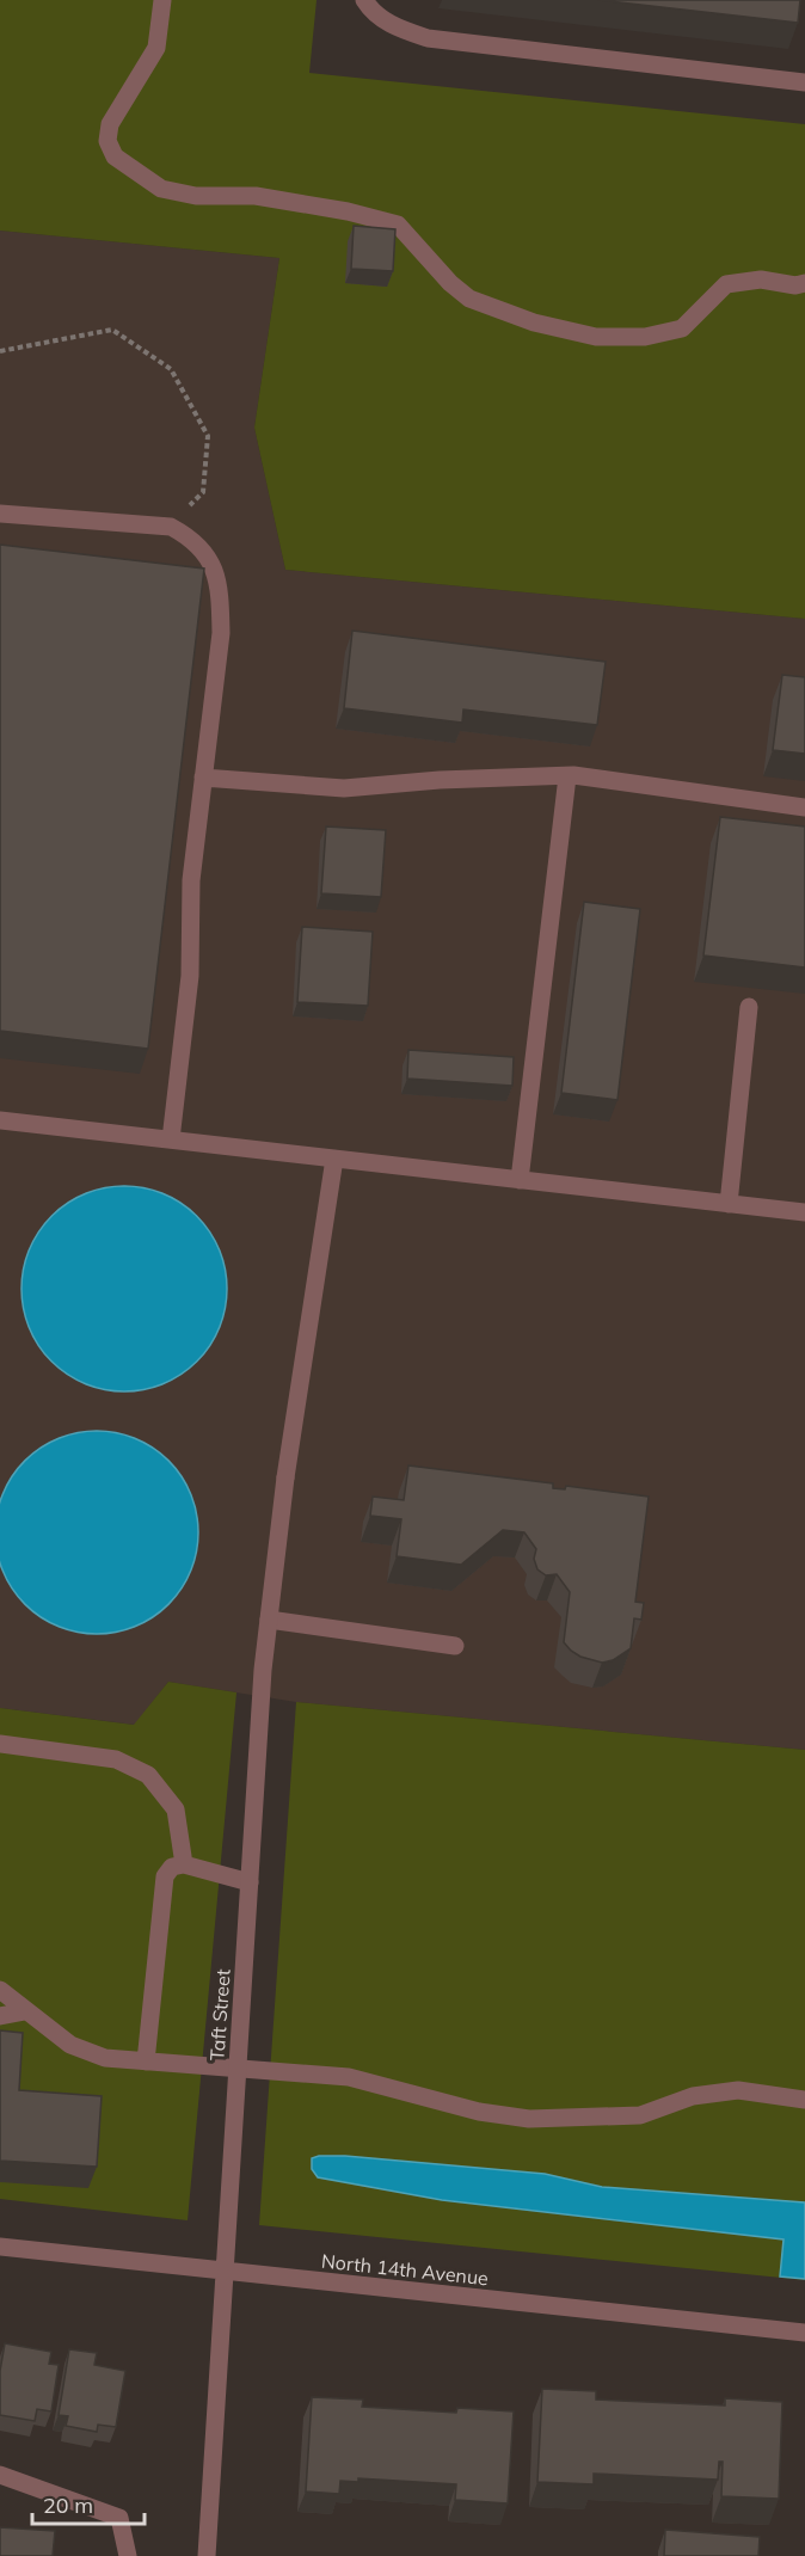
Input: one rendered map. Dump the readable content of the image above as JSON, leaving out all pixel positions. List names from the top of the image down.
{
  "streets": {
    "street": ["Taft Street", "North 14th Avenue"]
  },
  "crossings": [
    ["Taft Street", "North 14th Avenue"]
  ],
  "scale_bar": "20 m"
}
